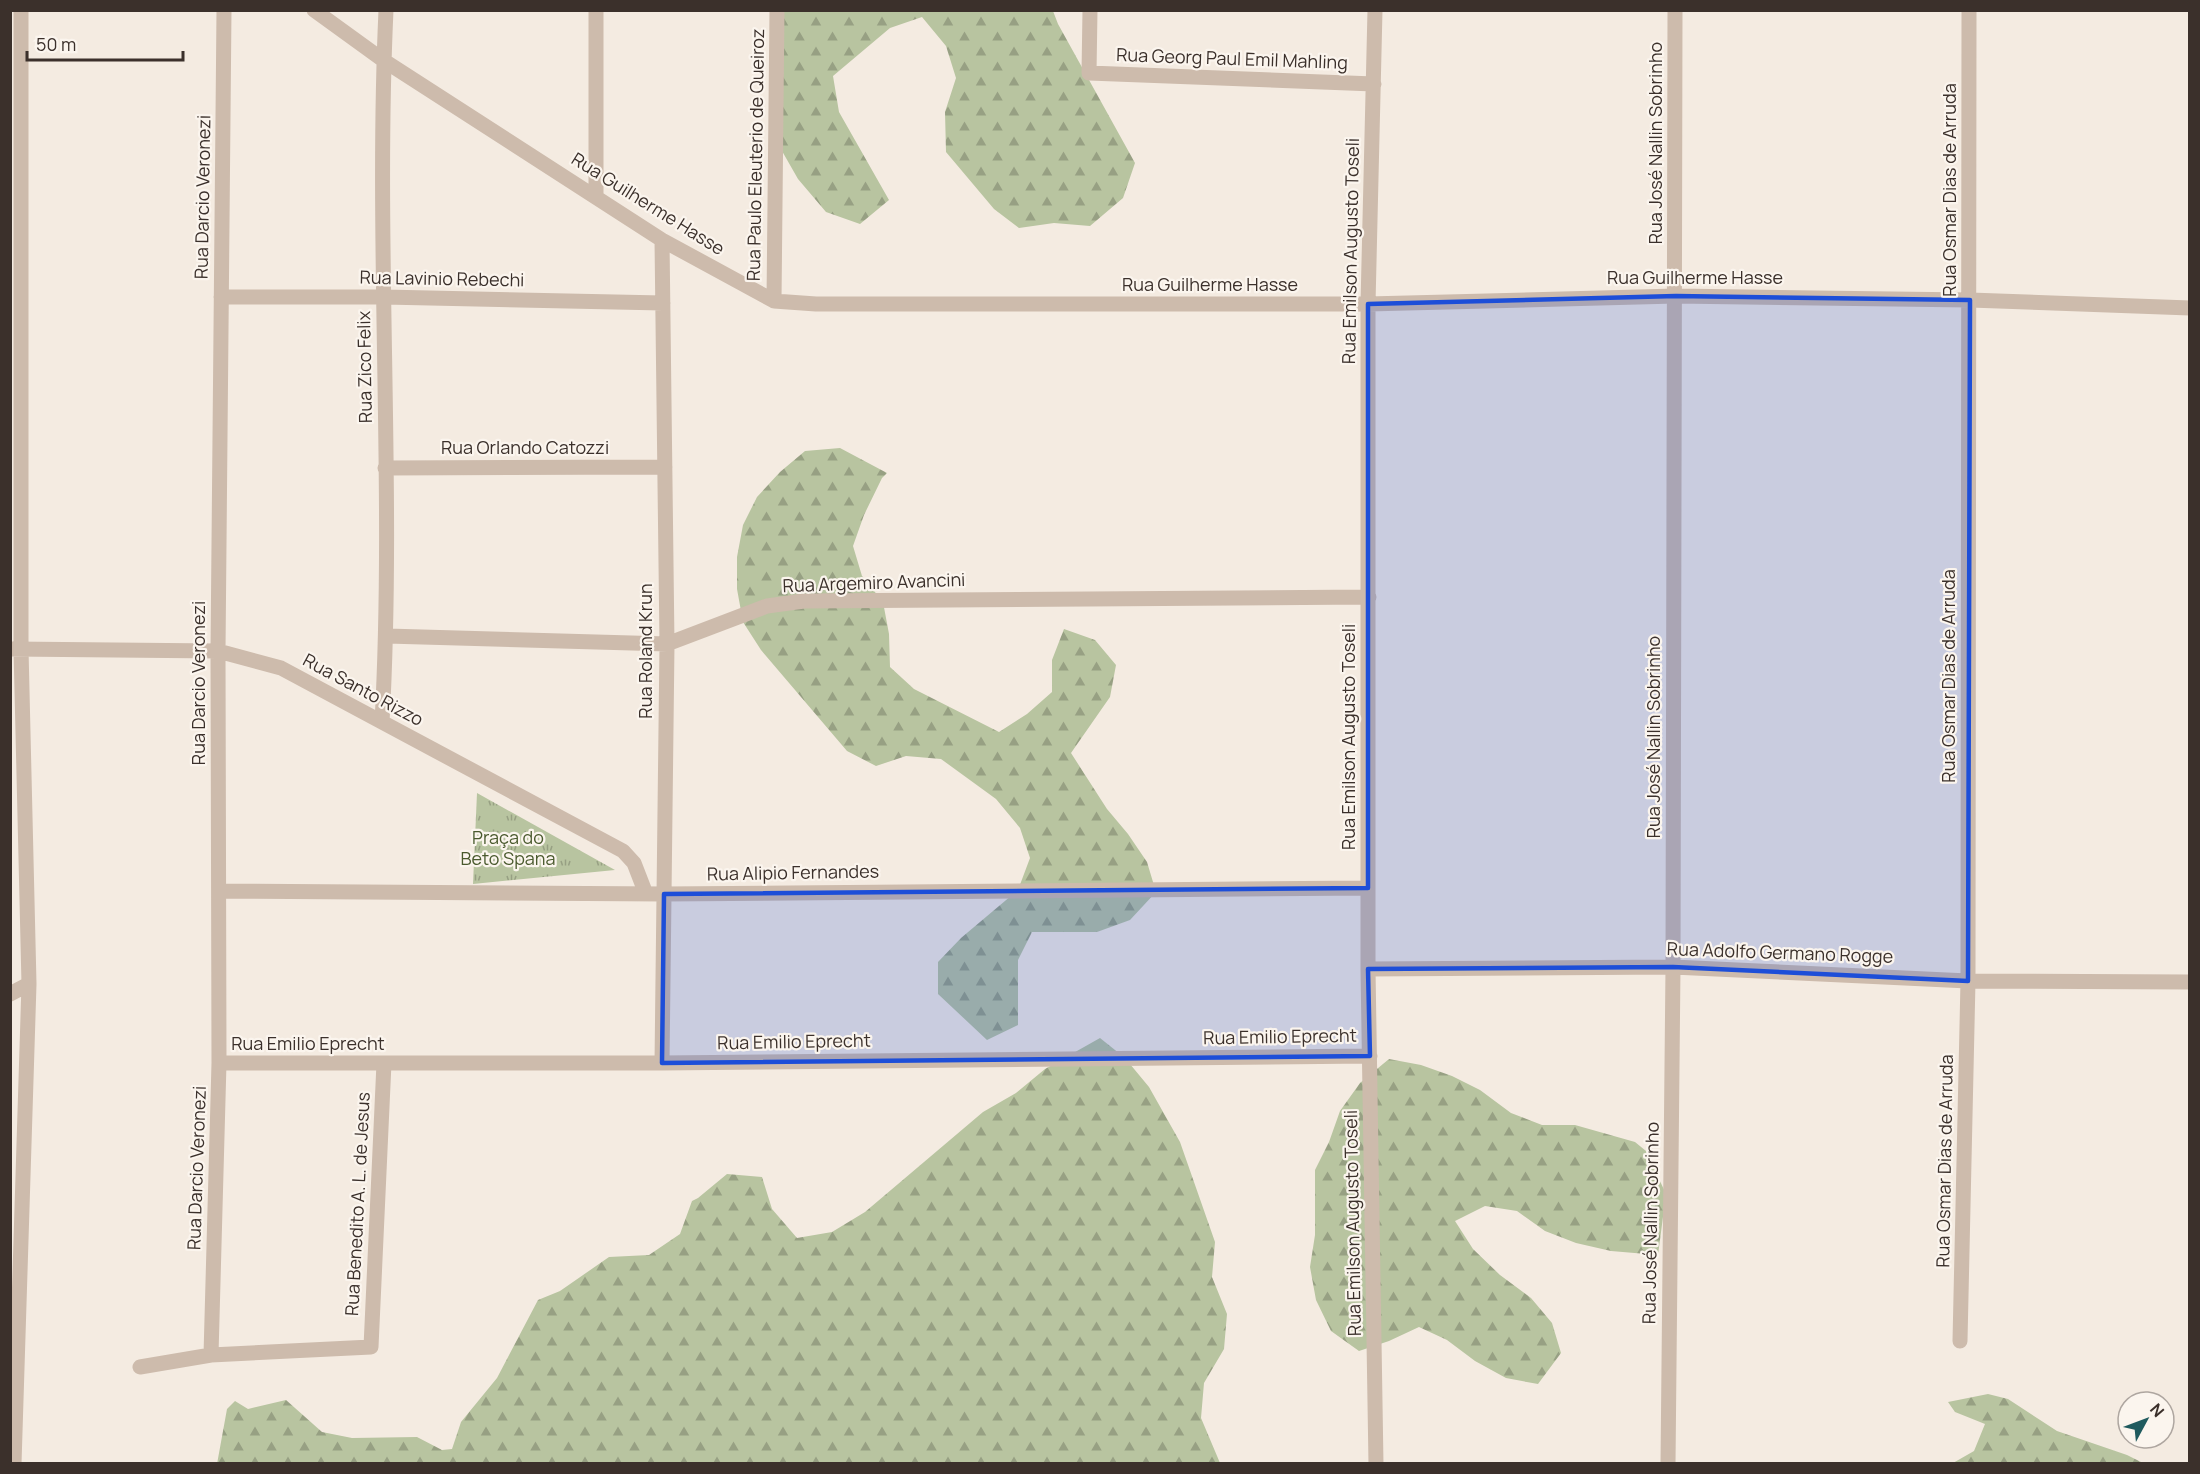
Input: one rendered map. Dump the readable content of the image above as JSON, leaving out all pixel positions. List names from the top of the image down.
{
  "streets": {
    "street": [
      "Rua Georg Paul Emil Mahling",
      "Rua José Nallin Sobrinho",
      "Rua Paulo Eleuterio de Queiroz",
      "Rua Osmar Dias de Arruda",
      "Rua Darcio Veronezi",
      "Rua Guilherme Hasse",
      "Rua Emilson Augusto Toseli",
      "Rua Lavinio Rebechi",
      "Rua Zico Felix",
      "Rua Orlando Catozzi",
      "Rua Argemiro Avancini",
      "Rua Roland Krun",
      "Rua Santo Rizzo",
      "Rua Alipio Fernandes",
      "Rua Adolfo Germano Rogge",
      "Rua Emilio Eprecht",
      "Rua Benedito A. L. de Jesus"
    ]
  },
  "crossings": [
    ["Rua Georg Paul Emil Mahling", "Rua Emilson Augusto Toseli"],
    ["Rua José Nallin Sobrinho", "Rua Guilherme Hasse"],
    ["Rua José Nallin Sobrinho", "Rua Adolfo Germano Rogge"],
    ["Rua Paulo Eleuterio de Queiroz", "Rua Guilherme Hasse"],
    ["Rua Osmar Dias de Arruda", "Rua Guilherme Hasse"],
    ["Rua Osmar Dias de Arruda", "Rua Adolfo Germano Rogge"],
    ["Rua Darcio Veronezi", "Rua Lavinio Rebechi"],
    ["Rua Darcio Veronezi", "Rua Santo Rizzo"],
    ["Rua Darcio Veronezi", "Rua Alipio Fernandes"],
    ["Rua Darcio Veronezi", "Rua Emilio Eprecht"],
    ["Rua Darcio Veronezi", "Rua Benedito A. L. de Jesus"],
    ["Rua Guilherme Hasse", "Rua Emilson Augusto Toseli"],
    ["Rua Guilherme Hasse", "Rua Zico Felix"],
    ["Rua Guilherme Hasse", "Rua Roland Krun"],
    ["Rua Emilson Augusto Toseli", "Rua Argemiro Avancini"],
    ["Rua Emilson Augusto Toseli", "Rua Alipio Fernandes"],
    ["Rua Emilson Augusto Toseli", "Rua Adolfo Germano Rogge"],
    ["Rua Emilson Augusto Toseli", "Rua Emilio Eprecht"],
    ["Rua Lavinio Rebechi", "Rua Zico Felix"],
    ["Rua Lavinio Rebechi", "Rua Roland Krun"],
    ["Rua Zico Felix", "Rua Orlando Catozzi"],
    ["Rua Zico Felix", "Rua Argemiro Avancini"],
    ["Rua Zico Felix", "Rua Santo Rizzo"],
    ["Rua Orlando Catozzi", "Rua Roland Krun"],
    ["Rua Argemiro Avancini", "Rua Roland Krun"],
    ["Rua Roland Krun", "Rua Alipio Fernandes"],
    ["Rua Roland Krun", "Rua Emilio Eprecht"],
    ["Rua Santo Rizzo", "Rua Alipio Fernandes"],
    ["Rua Emilio Eprecht", "Rua Benedito A. L. de Jesus"]
  ],
  "parks": ["Praça do Beto Spana"],
  "scale_bar": "50 m",
  "north": "top right"
}
